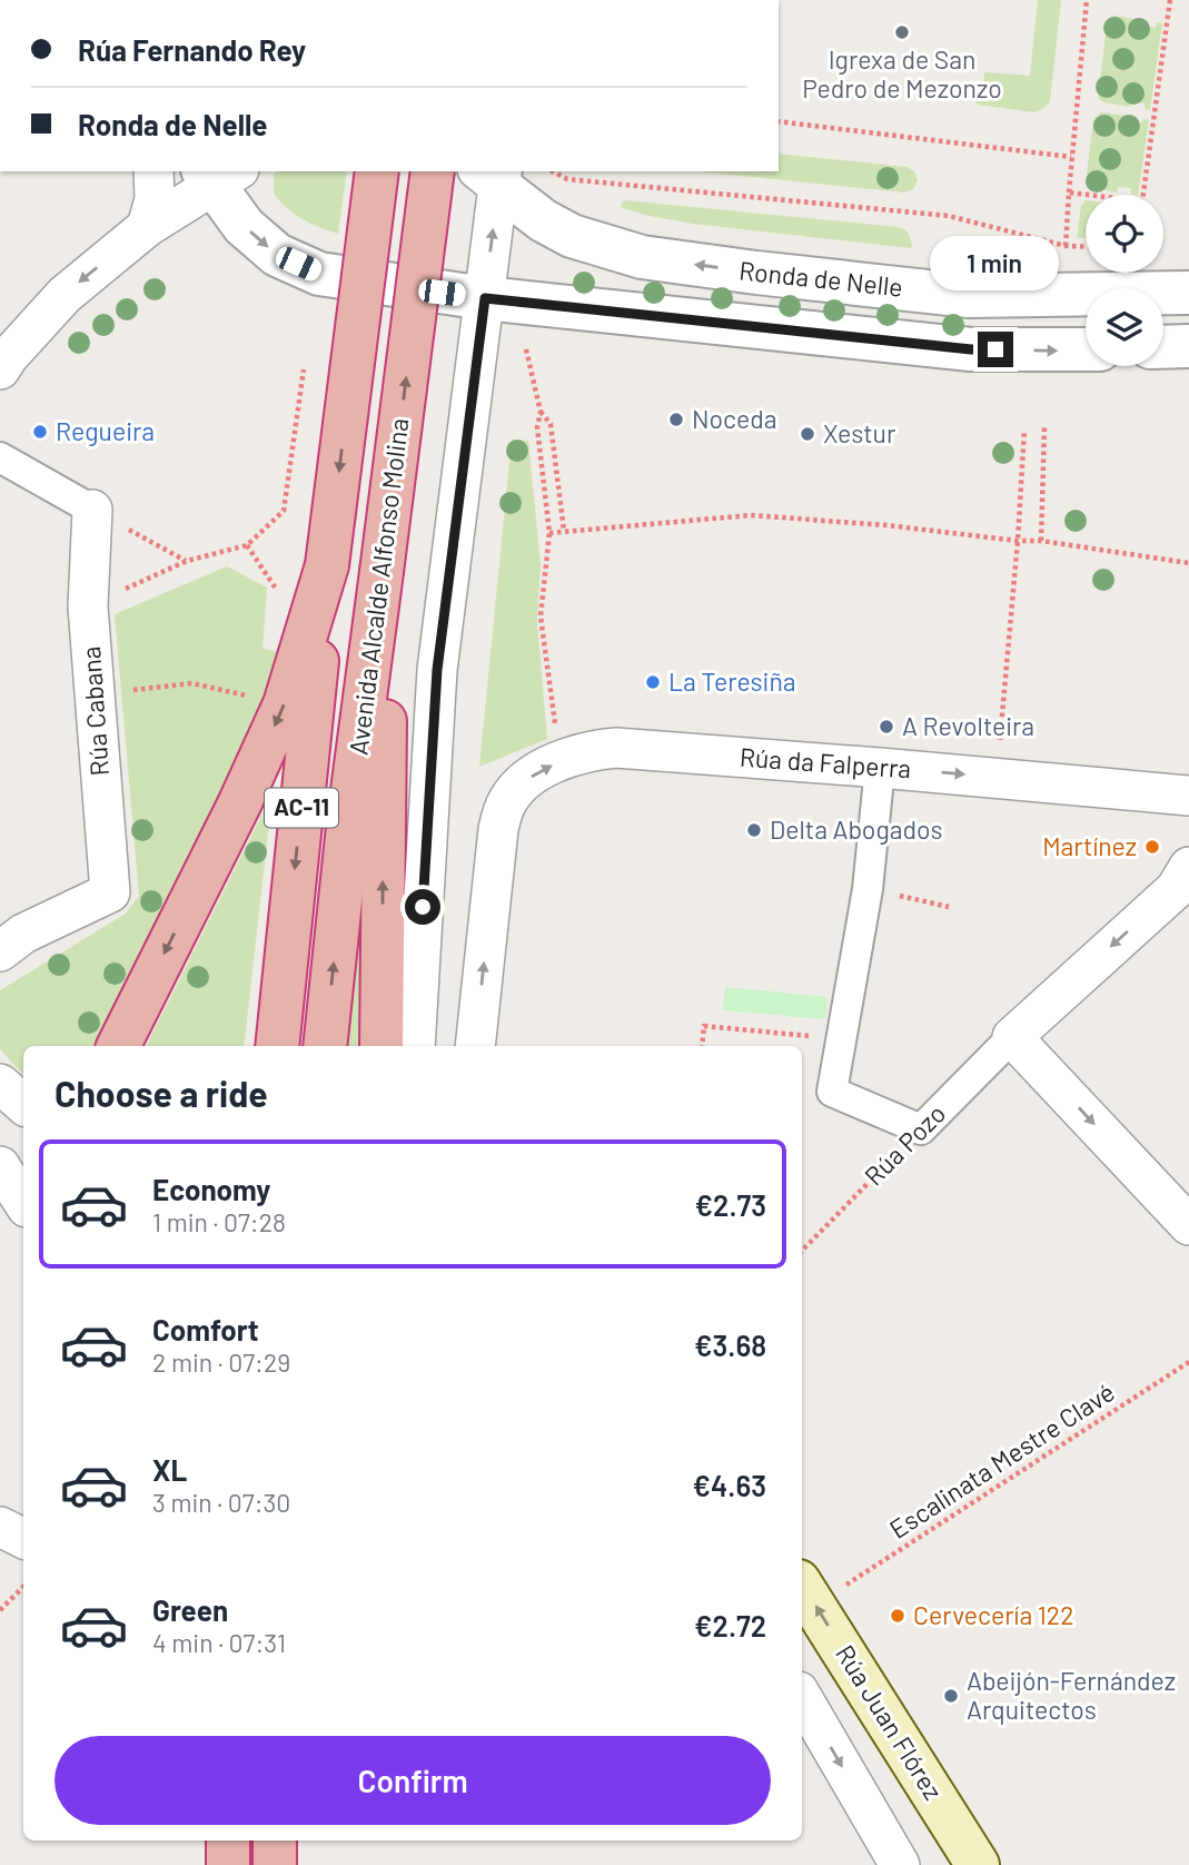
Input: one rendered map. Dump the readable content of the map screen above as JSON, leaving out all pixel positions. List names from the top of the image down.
{
  "streets": {
    "highway": ["Avenida Alcalde Alfonso Molina", "AC-11"],
    "main road": ["Rúa Juan Flórez"],
    "street": [
      "Ronda de Nelle",
      "Rúa Cabana",
      "Rúa da Falperra",
      "Rúa Pozo"
    ],
    "path": ["Escalinata Mestre Clavé"]
  },
  "crossings": [
    ["Escalinata Mestre Clavé", "Rúa Juan Flórez"]
  ],
  "one_way": ["Rúa Juan Flórez"],
  "places": [
    "Igrexa de San Pedro de Mezonzo",
    "Noceda",
    "Regueira",
    "Xestur",
    "La Teresiña",
    "A Revolteira",
    "Delta Abogados",
    "Martínez",
    "Cervecería 122",
    "Abeijón-Fernández Arquitectos"
  ],
  "page": {
    "banner": ["Rúa Fernando Rey", "Ronda de Nelle"],
    "bubble": "1 min",
    "heading": "Choose a ride",
    "list": [
      {
        "name": "Economy",
        "note": "1 min · 07:28",
        "value": "€2.73"
      },
      {
        "name": "Comfort",
        "note": "2 min · 07:29",
        "value": "€3.68"
      },
      {
        "name": "XL",
        "note": "3 min · 07:30",
        "value": "€4.63"
      },
      {
        "name": "Green",
        "note": "4 min · 07:31",
        "value": "€2.72"
      }
    ],
    "buttons": "Confirm"
  }
}
